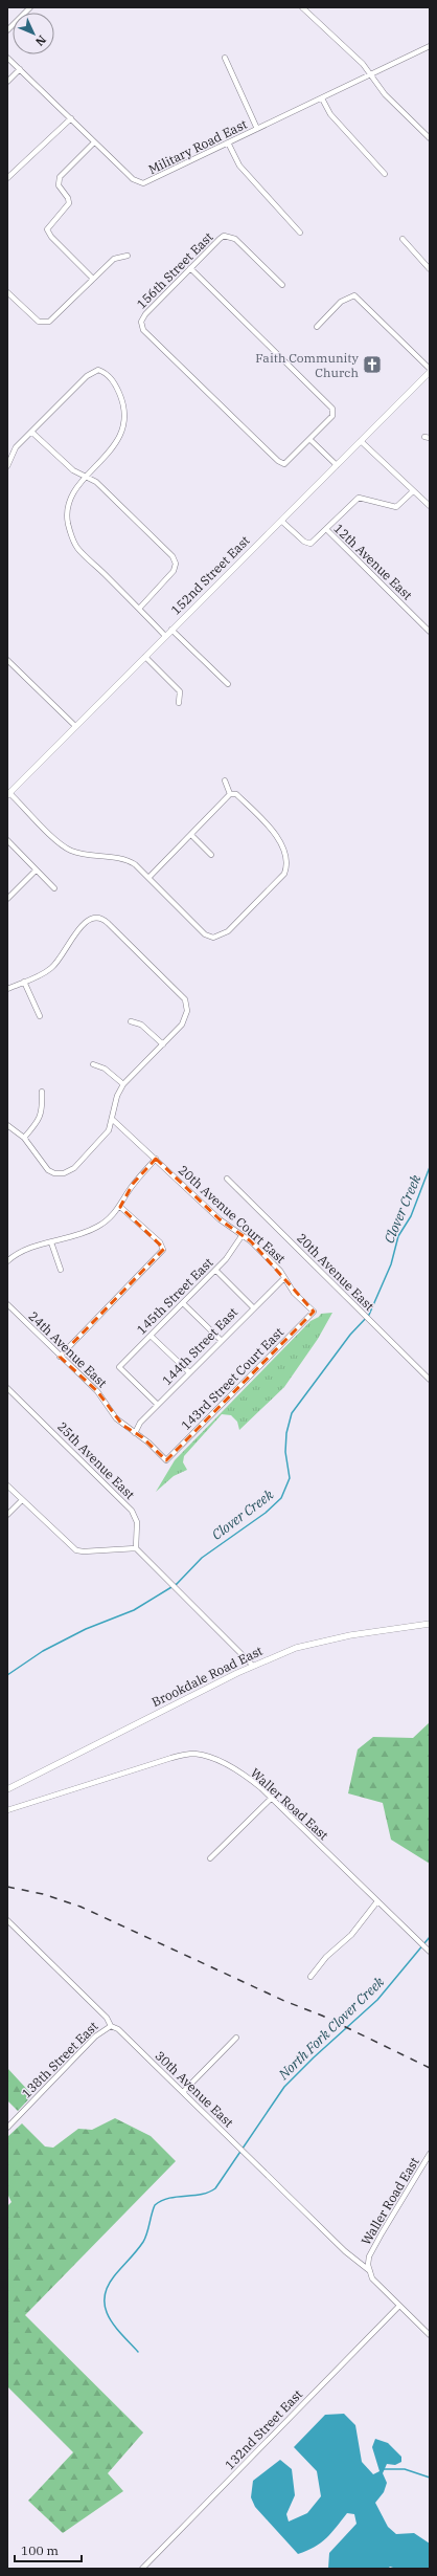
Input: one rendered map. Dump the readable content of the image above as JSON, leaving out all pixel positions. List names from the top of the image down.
{
  "streets": {
    "main road": ["152nd Street East", "Brookdale Road East"],
    "street": [
      "Military Road East",
      "156th Street East",
      "12th Avenue East",
      "20th Avenue Court East",
      "20th Avenue East",
      "145th Street East",
      "144th Street East",
      "24th Avenue East",
      "143rd Street Court East",
      "25th Avenue East",
      "Waller Road East",
      "138th Street East",
      "30th Avenue East",
      "132nd Street East"
    ]
  },
  "crossings": [
    ["12th Avenue East", "152nd Street East"],
    ["20th Avenue Court East", "145th Street East"],
    ["20th Avenue Court East", "144th Street East"],
    ["20th Avenue Court East", "143rd Street Court East"],
    ["145th Street East", "144th Street East"],
    ["144th Street East", "24th Avenue East"],
    ["24th Avenue East", "143rd Street Court East"],
    ["Waller Road East", "30th Avenue East"],
    ["138th Street East", "30th Avenue East"]
  ],
  "water": ["Clover Creek", "North Fork Clover Creek"],
  "places": {
    "church": ["Faith Community Church"]
  },
  "scale_bar": "100 m",
  "north": "bottom right"
}
